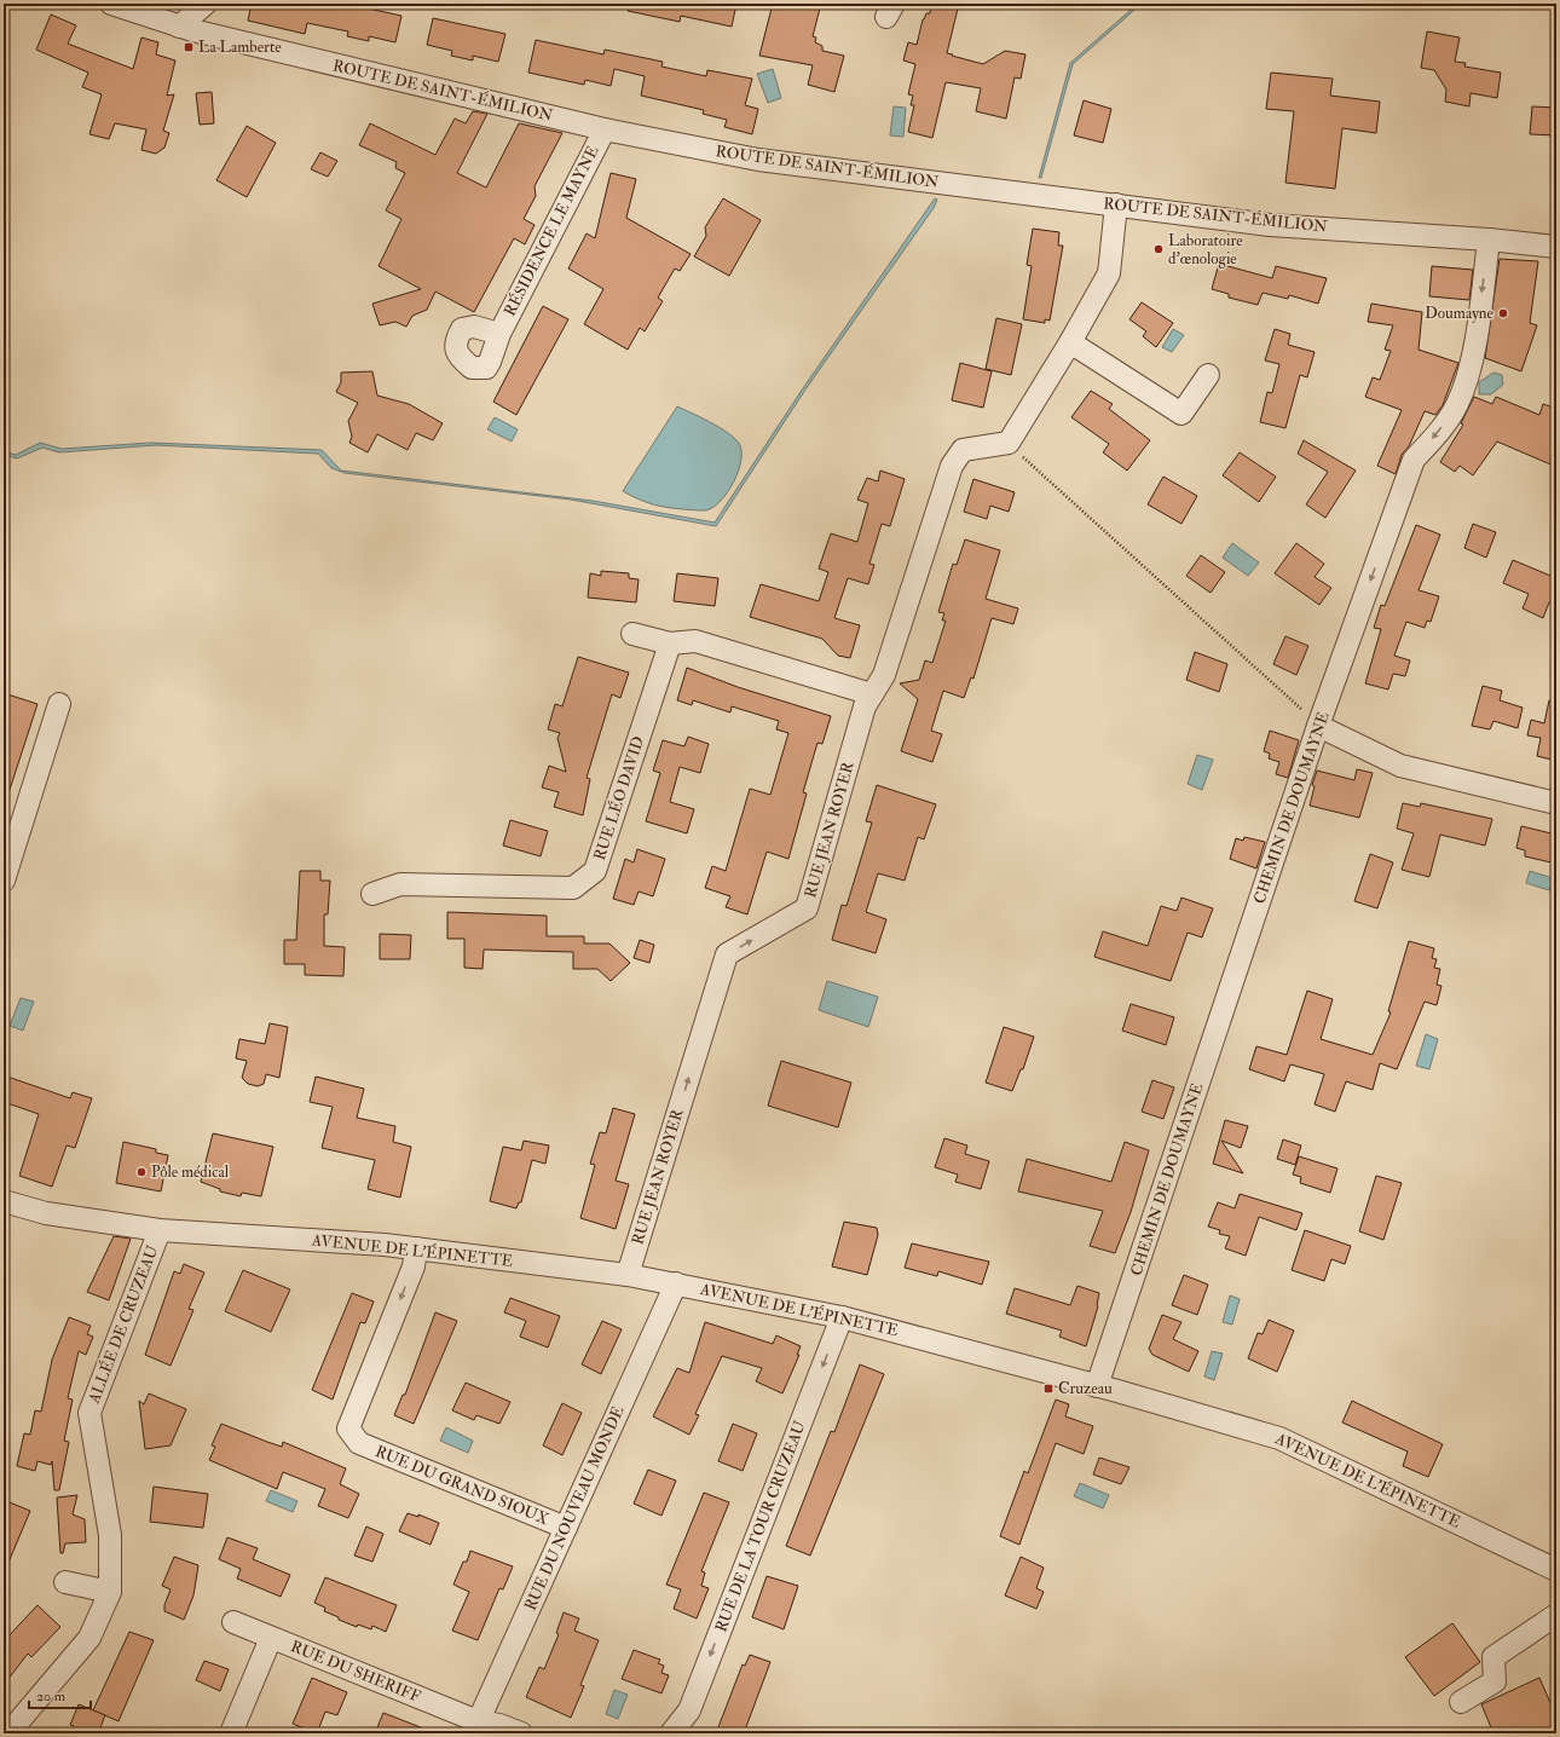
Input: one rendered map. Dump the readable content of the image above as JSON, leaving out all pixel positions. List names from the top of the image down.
{
  "streets": {
    "street": [
      "ROUTE DE SAINT-ÉMILION",
      "RÉSIDENCE LE MAYNE",
      "RUE LÉO DAVID",
      "CHEMIN DE DOUMAYNE",
      "RUE JEAN ROYER",
      "AVENUE DE L'ÉPINETTE",
      "ALLÉE DE CRUZEAU",
      "RUE DU GRAND SIOUX",
      "RUE DU NOUVEAU MONDE",
      "RUE DE LA TOUR CRUZEAU",
      "RUE DU SHERIFF"
    ]
  },
  "crossings": [
    ["ROUTE DE SAINT-ÉMILION", "RÉSIDENCE LE MAYNE"],
    ["ROUTE DE SAINT-ÉMILION", "CHEMIN DE DOUMAYNE"],
    ["CHEMIN DE DOUMAYNE", "AVENUE DE L'ÉPINETTE"],
    ["RUE JEAN ROYER", "AVENUE DE L'ÉPINETTE"],
    ["AVENUE DE L'ÉPINETTE", "ALLÉE DE CRUZEAU"],
    ["AVENUE DE L'ÉPINETTE", "RUE DU GRAND SIOUX"],
    ["AVENUE DE L'ÉPINETTE", "RUE DU NOUVEAU MONDE"],
    ["AVENUE DE L'ÉPINETTE", "RUE DE LA TOUR CRUZEAU"],
    ["RUE DU GRAND SIOUX", "RUE DU NOUVEAU MONDE"],
    ["RUE DU NOUVEAU MONDE", "RUE DU SHERIFF"]
  ],
  "one_way": ["CHEMIN DE DOUMAYNE", "RUE JEAN ROYER", "RUE DE LA TOUR CRUZEAU"],
  "places": {
    "transit": ["La Lamberte", "Cruzeau"],
    "other": ["Laboratoire d'œnologie", "Doumayne", "Pôle médical"]
  },
  "scale_bar": "20 m"
}
